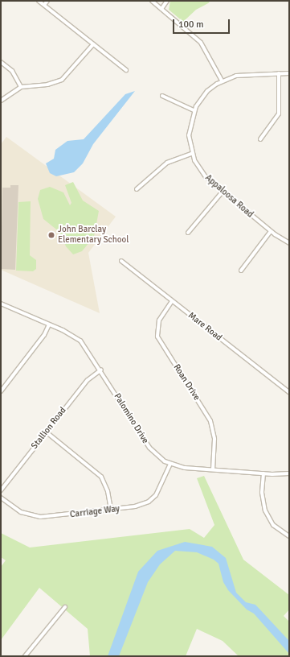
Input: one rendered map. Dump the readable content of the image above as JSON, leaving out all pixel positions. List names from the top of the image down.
{
  "streets": {
    "street": [
      "Appaloosa Road",
      "Mare Road",
      "Roan Drive",
      "Palomino Drive",
      "Stallion Road",
      "Carriage Way"
    ]
  },
  "crossings": [
    ["Mare Road", "Roan Drive"],
    ["Roan Drive", "Palomino Drive"],
    ["Palomino Drive", "Stallion Road"],
    ["Palomino Drive", "Carriage Way"]
  ],
  "places": ["John Barclay Elementary School"],
  "scale_bar": "100 m"
}
